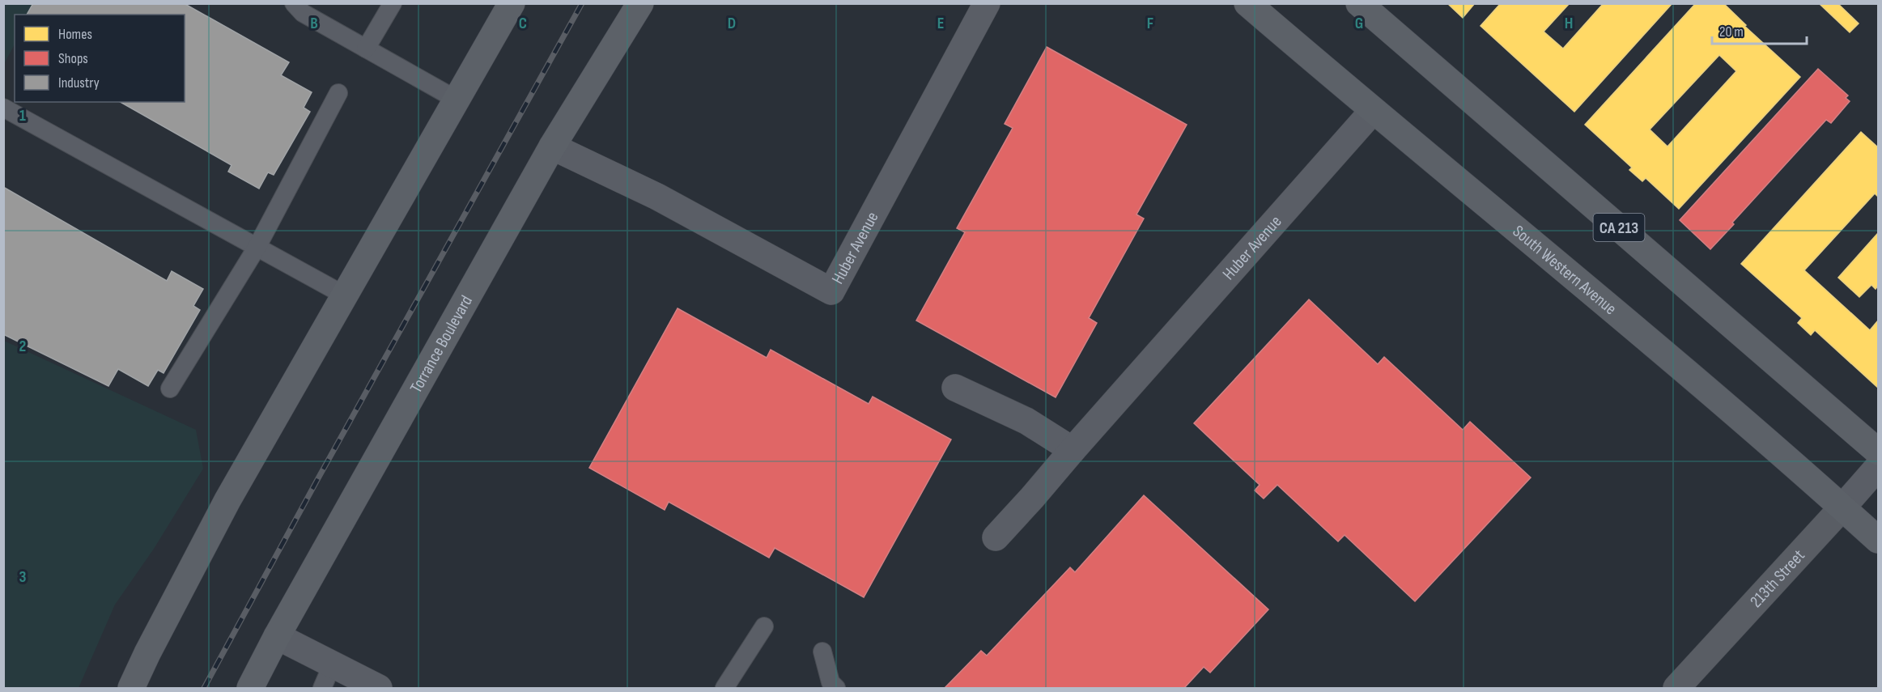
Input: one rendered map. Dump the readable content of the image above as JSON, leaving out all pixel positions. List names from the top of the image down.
{
  "streets": {
    "main road": ["CA 213", "South Western Avenue", "Torrance Boulevard"],
    "street": ["Huber Avenue", "213th Street"]
  },
  "crossings": [
    ["Huber Avenue", "South Western Avenue"],
    ["Huber Avenue", "Torrance Boulevard"],
    ["South Western Avenue", "213th Street"]
  ],
  "legend": ["Homes", "Shops", "Industry"],
  "scale_bar": "20 m",
  "grid": {
    "columns": [
      "B",
      "C",
      "D",
      "E",
      "F",
      "G",
      "H"
    ],
    "rows": ["1", "2", "3"]
  }
}
